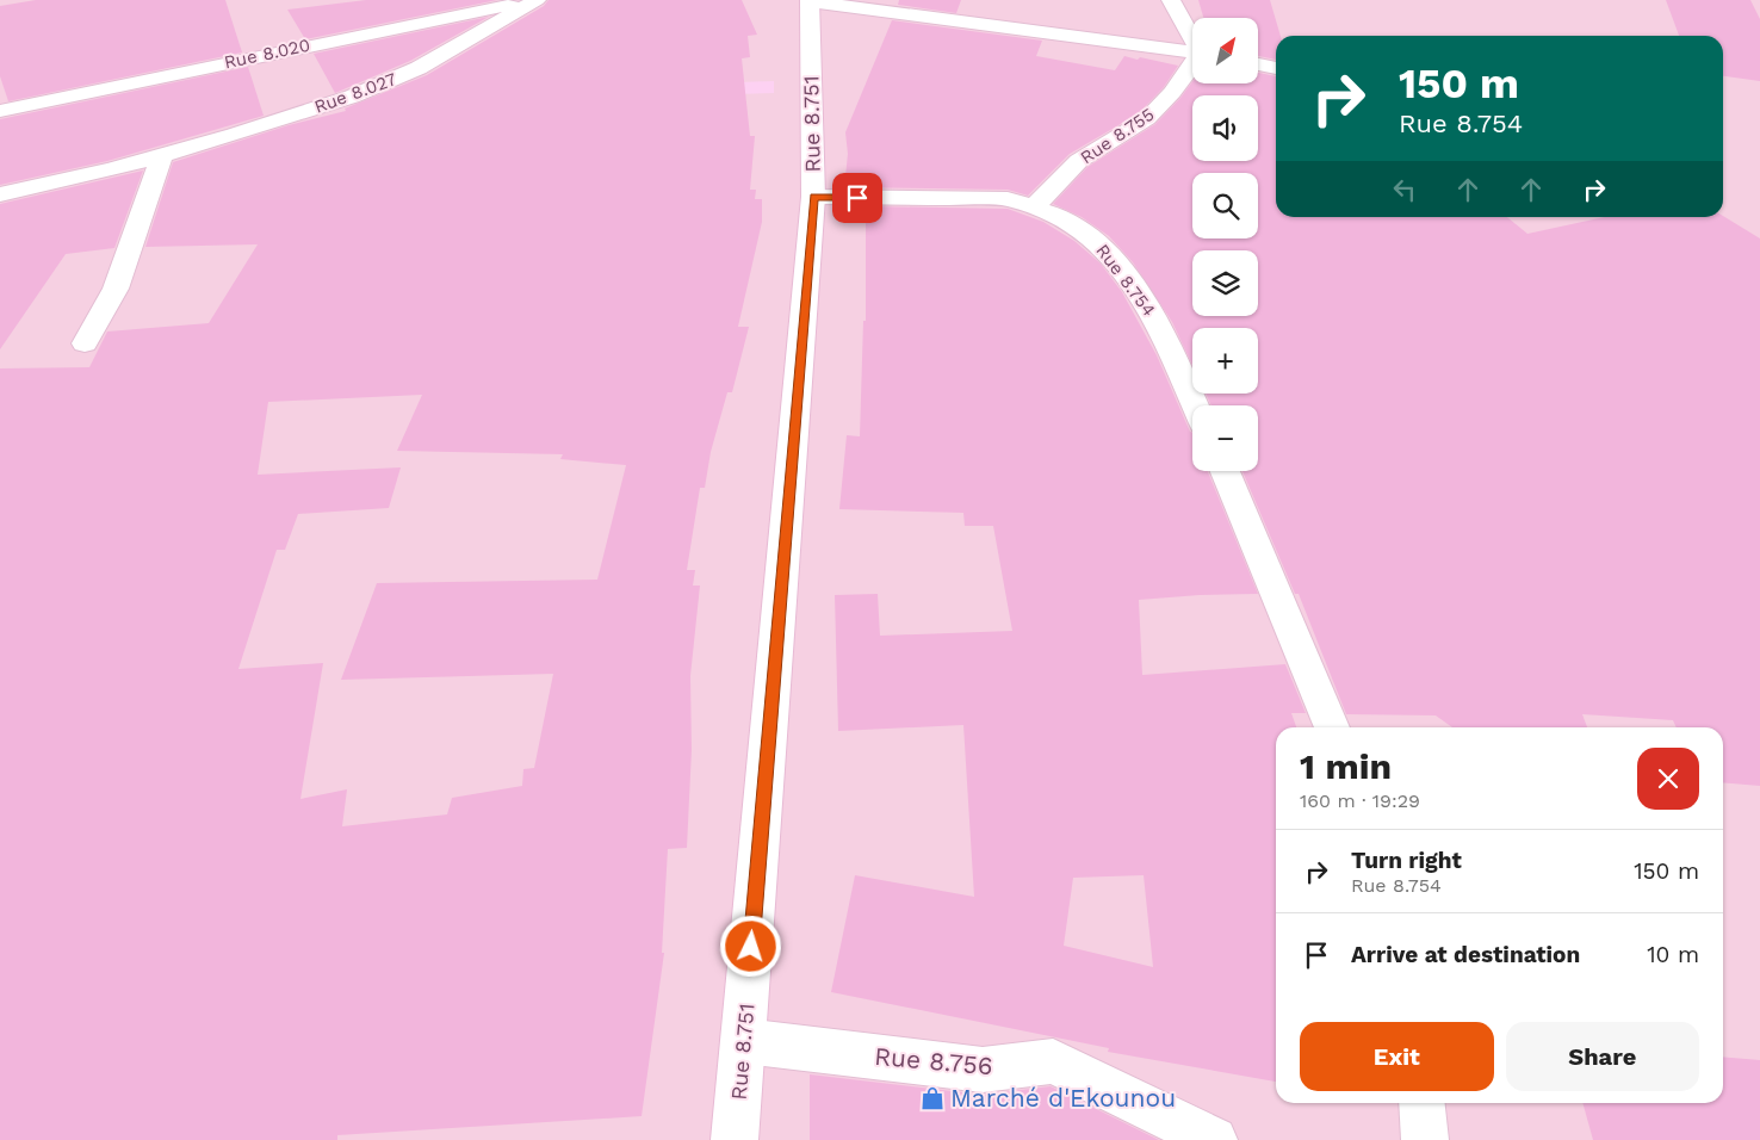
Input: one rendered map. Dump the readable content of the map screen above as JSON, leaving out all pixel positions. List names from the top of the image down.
{
  "streets": {
    "street": [
      "Rue 8.020",
      "Rue 8.027",
      "Rue 8.751",
      "Rue 8.755",
      "Rue 8.754",
      "Rue 8.756"
    ]
  },
  "crossings": [
    ["Rue 8.020", "Rue 8.027"],
    ["Rue 8.751", "Rue 8.754"],
    ["Rue 8.751", "Rue 8.756"],
    ["Rue 8.755", "Rue 8.754"]
  ],
  "places": {
    "shop": ["Marché d'Ekounou"]
  },
  "north": "top right",
  "page": {
    "map_buttons": ["+", "−"],
    "turn": ["150 m", "Rue 8.754"],
    "heading": ["1 min", "160 m · 19:29"],
    "list": [
      {
        "name": "Turn right",
        "note": "Rue 8.754",
        "value": "150 m"
      },
      {
        "name": "Arrive at destination",
        "value": "10 m"
      }
    ],
    "buttons": ["Exit", "Share"]
  }
}
